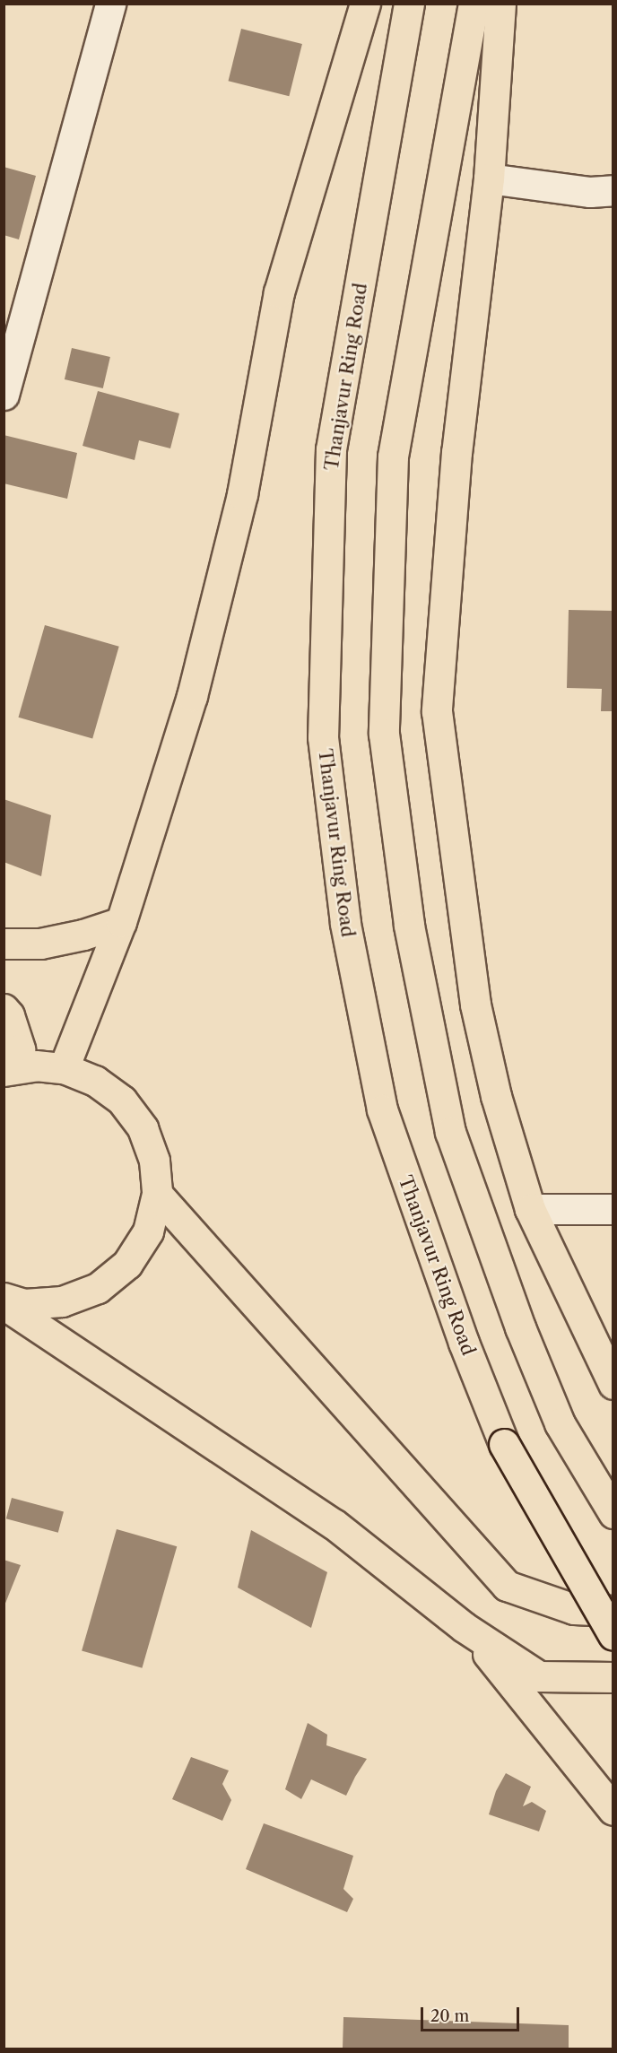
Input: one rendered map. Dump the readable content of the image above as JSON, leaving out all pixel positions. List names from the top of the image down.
{
  "streets": {
    "main road": ["Thanjavur Ring Road"]
  },
  "scale_bar": "20 m"
}
